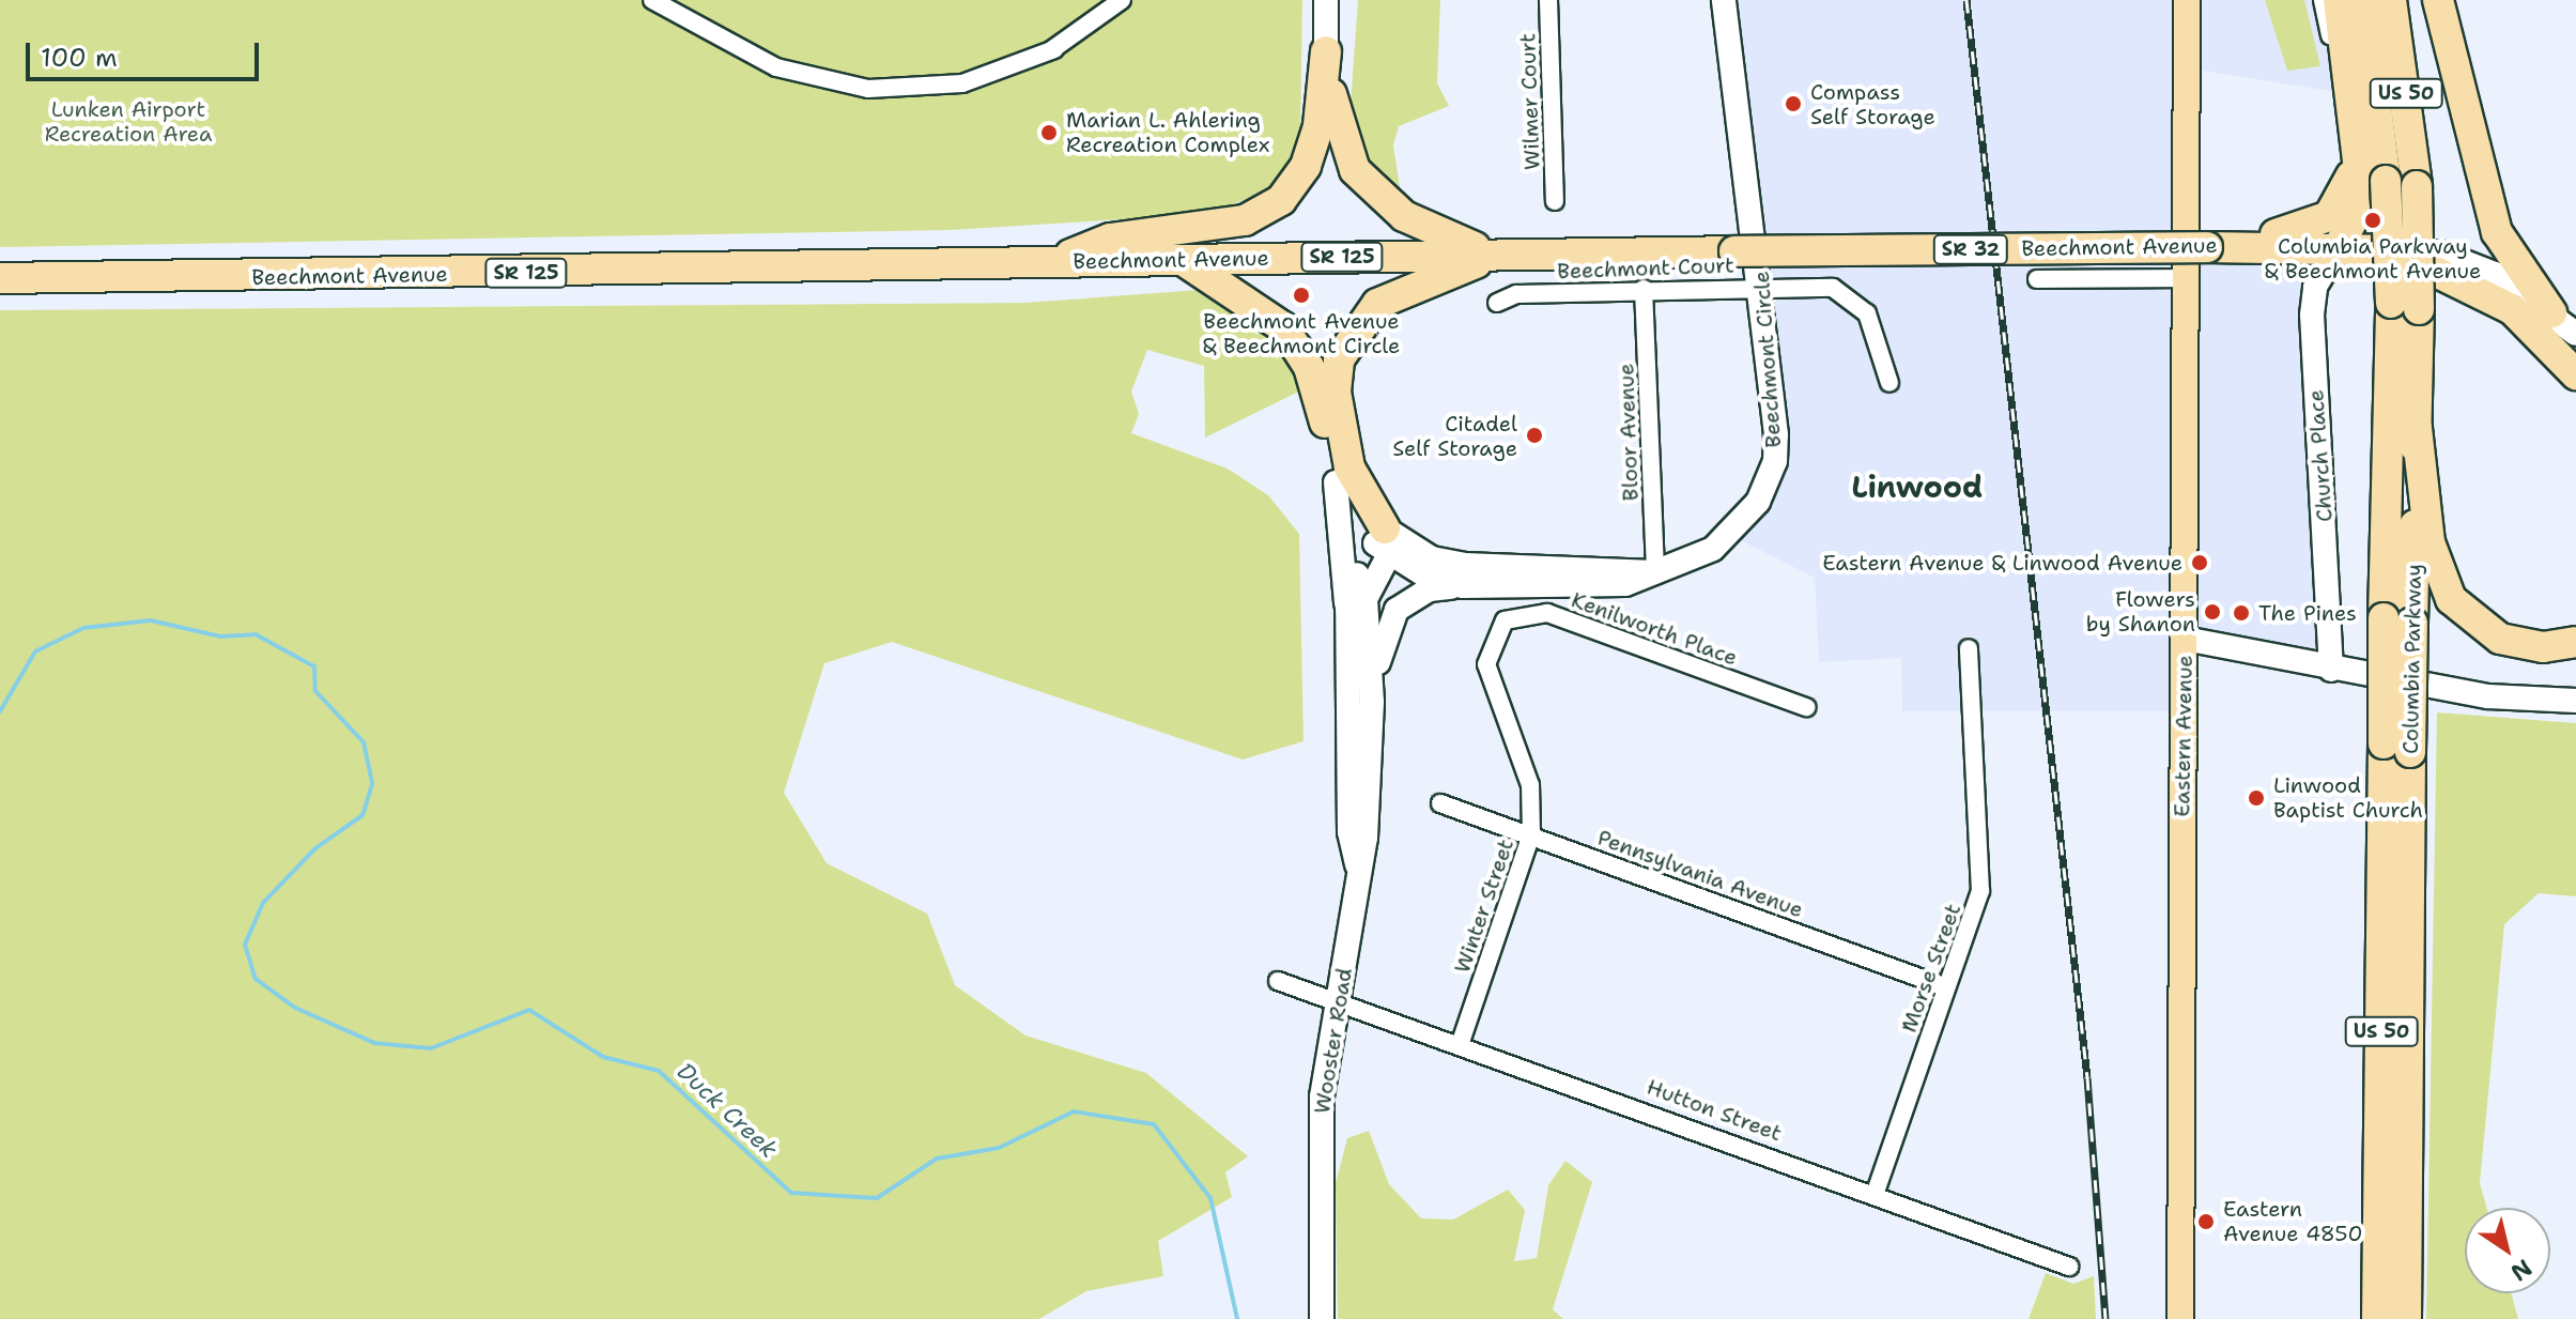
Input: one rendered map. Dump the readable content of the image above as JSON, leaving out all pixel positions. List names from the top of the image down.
{
  "streets": {
    "highway": [
      "US 50",
      "Beechmont Avenue",
      "SR 32",
      "SR 125",
      "Columbia Parkway"
    ],
    "main road": ["Eastern Avenue"],
    "street": [
      "Wilmer Court",
      "Beechmont Court",
      "Beechmont Circle",
      "Bloor Avenue",
      "Church Place",
      "Kenilworth Place",
      "Pennsylvania Avenue",
      "Winter Street",
      "Morse Street",
      "Wooster Road",
      "Hutton Street"
    ]
  },
  "crossings": [
    ["Beechmont Avenue", "Church Place"],
    ["Beechmont Court", "Beechmont Circle"],
    ["Beechmont Court", "Bloor Avenue"],
    ["Beechmont Circle", "Bloor Avenue"],
    ["Beechmont Circle", "Wooster Road"],
    ["Kenilworth Place", "Winter Street"],
    ["Pennsylvania Avenue", "Winter Street"],
    ["Pennsylvania Avenue", "Morse Street"],
    ["Winter Street", "Hutton Street"],
    ["Morse Street", "Hutton Street"],
    ["Wooster Road", "Hutton Street"]
  ],
  "districts": ["Linwood"],
  "water": ["Duck Creek"],
  "parks": ["Lunken Airport Recreation Area"],
  "places": [
    "Compass Self Storage",
    "Marian L. Ahlering Recreation Complex",
    "Columbia Parkway & Beechmont Avenue",
    "Beechmont Avenue & Beechmont Circle",
    "Citadel Self Storage",
    "Eastern Avenue & Linwood Avenue",
    "Flowers by Shanon",
    "The Pines",
    "Linwood Baptist Church",
    "Eastern Avenue 4850"
  ],
  "scale_bar": "100 m",
  "north": "bottom right"
}
